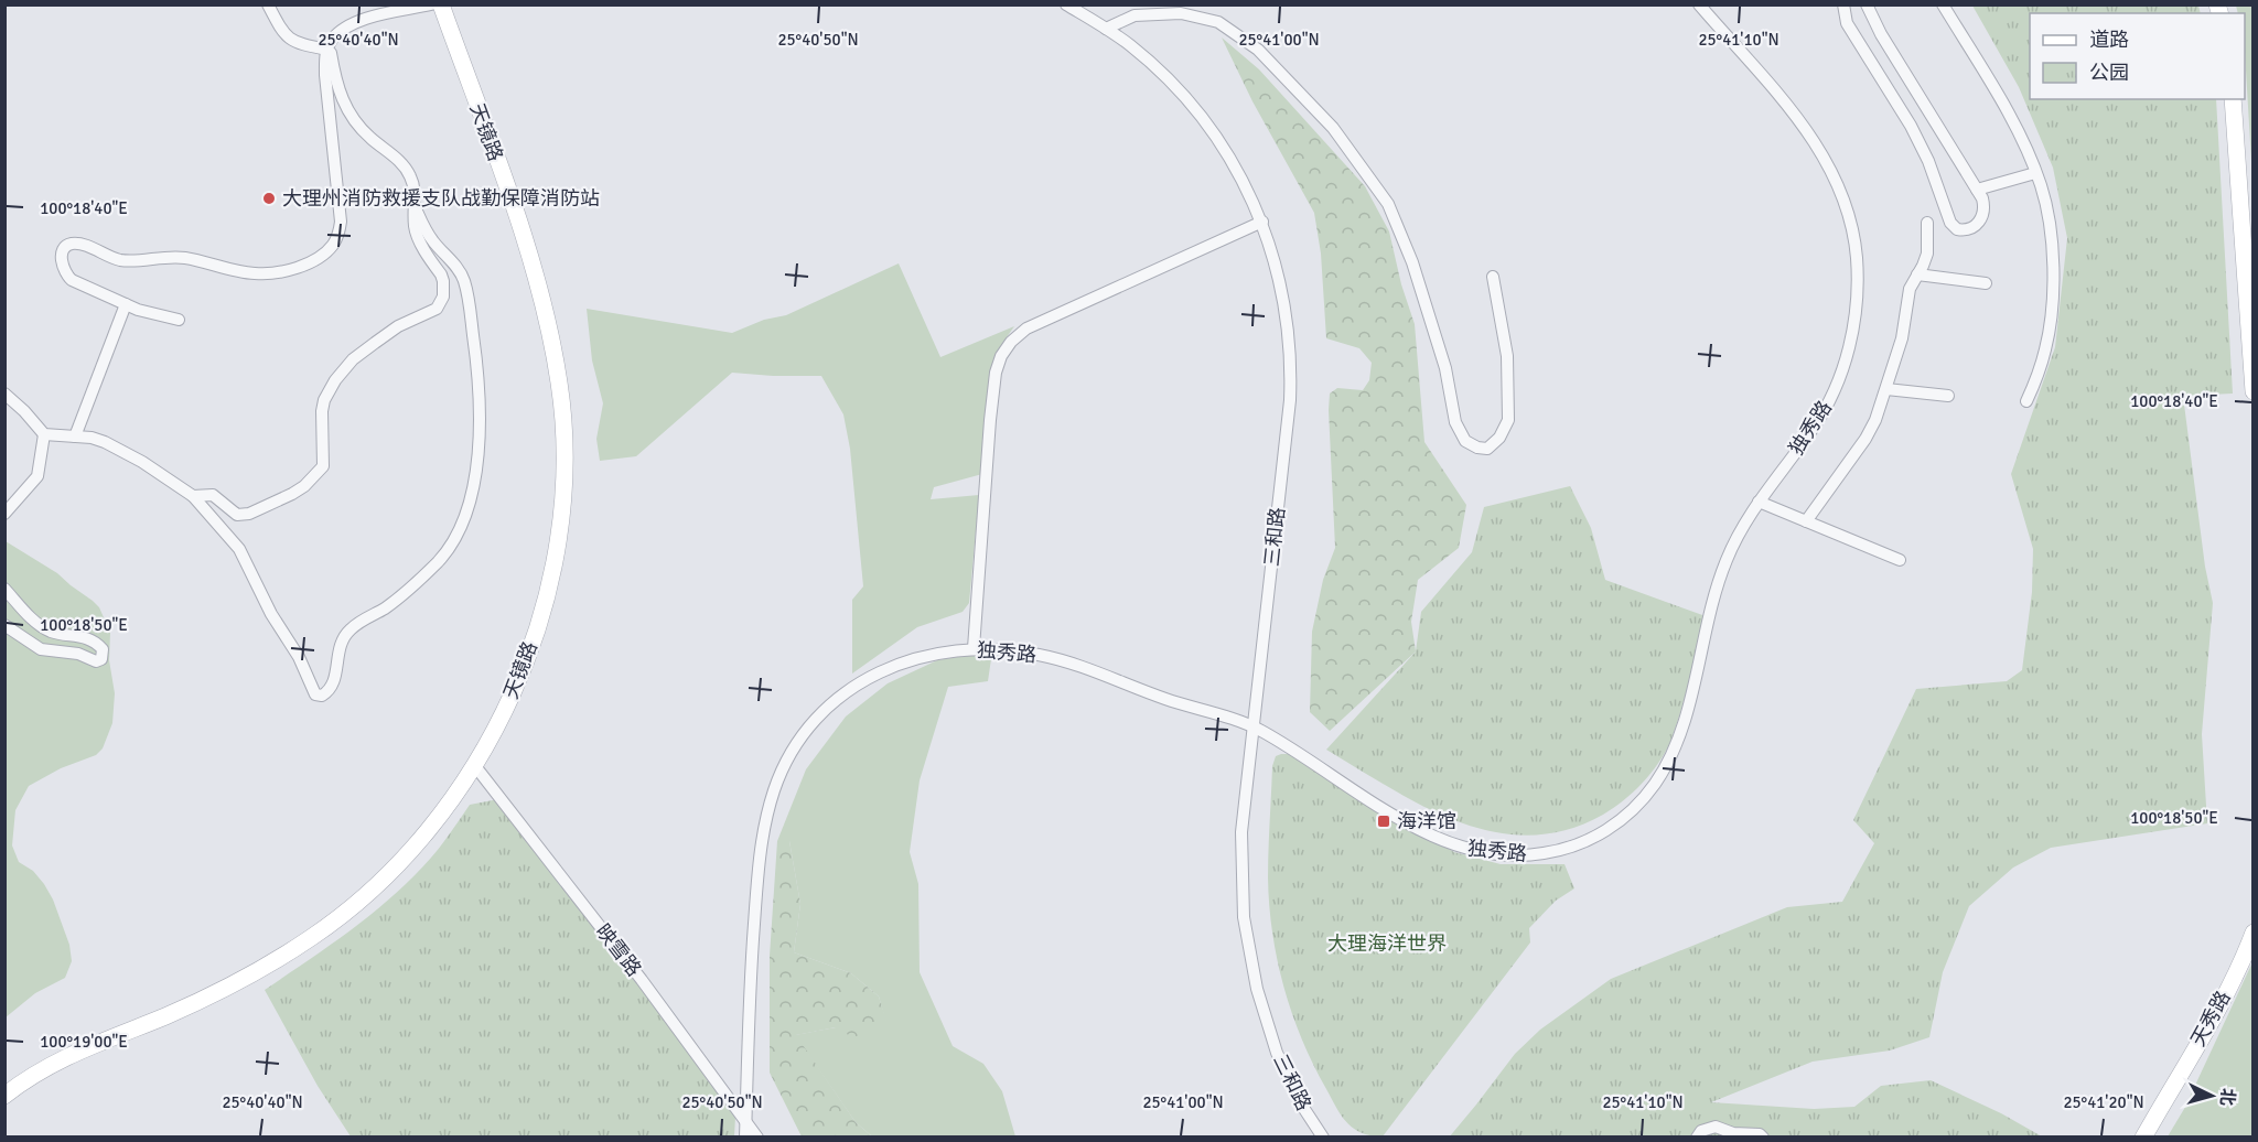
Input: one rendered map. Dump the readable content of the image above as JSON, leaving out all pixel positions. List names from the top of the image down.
{
  "streets": {
    "street": [
      "天镜路",
      "独秀路",
      "三和路",
      "映雪路",
      "天秀路"
    ]
  },
  "crossings": [
    ["天镜路", "映雪路"],
    ["独秀路", "三和路"],
    ["独秀路", "映雪路"]
  ],
  "parks": ["大理海洋世界"],
  "places": {
    "other": ["大理州消防救援支队战勤保障消防站"],
    "transit": ["海洋馆"]
  },
  "legend": ["道路", "公园"],
  "north": "right",
  "coordinates": [
    "25°40'40\"N",
    "25°40'50\"N",
    "25°41'00\"N",
    "25°41'10\"N",
    "100°18'40\"E",
    "100°18'50\"E",
    "100°19'00\"E",
    "25°41'20\"N"
  ]
}
